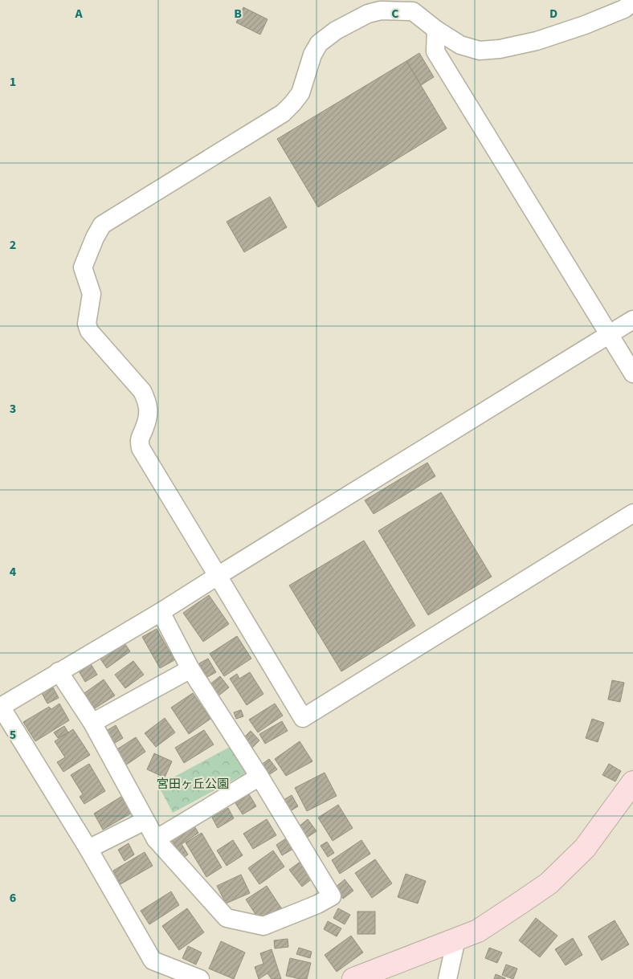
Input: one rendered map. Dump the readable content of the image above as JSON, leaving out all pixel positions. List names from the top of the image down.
{
  "parks": ["宮田ヶ丘公園"],
  "grid": {
    "columns": [
      "A",
      "B",
      "C",
      "D"
    ],
    "rows": [
      "1",
      "2",
      "3",
      "4",
      "5",
      "6"
    ]
  }
}
